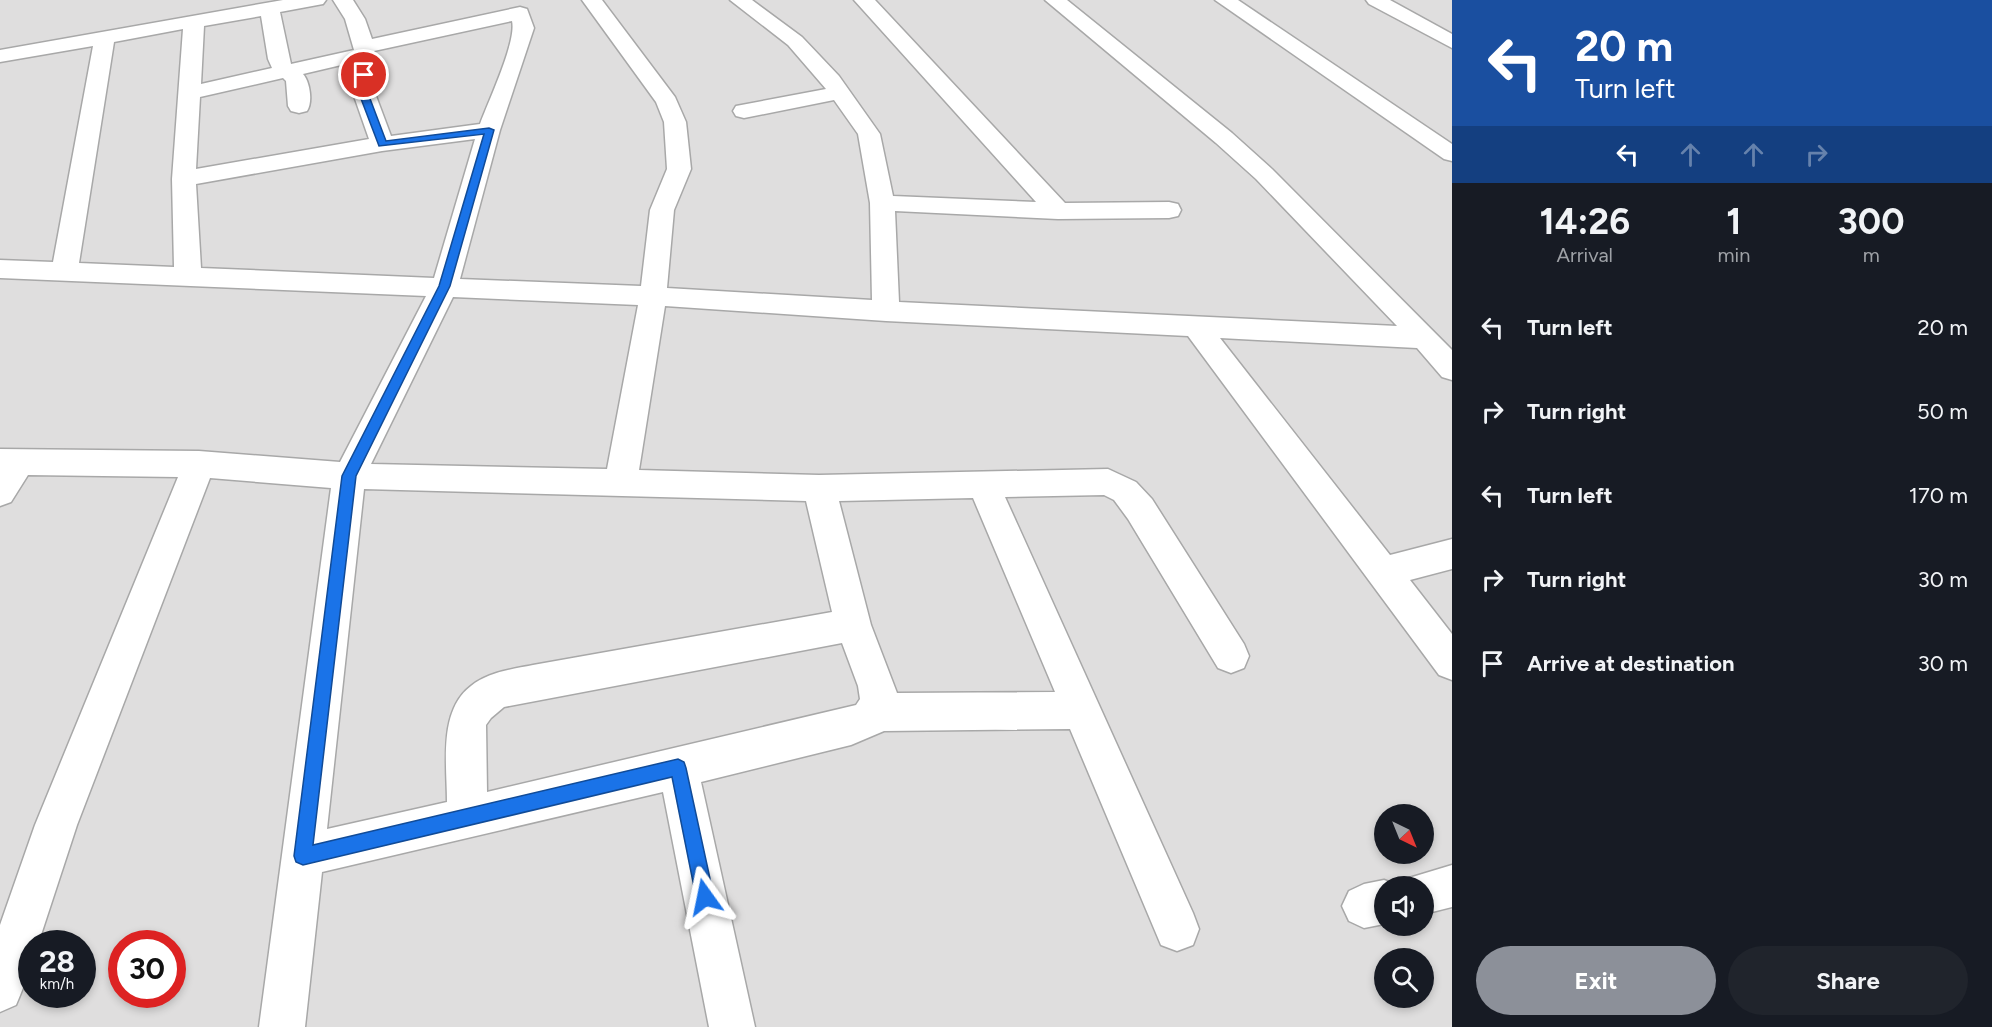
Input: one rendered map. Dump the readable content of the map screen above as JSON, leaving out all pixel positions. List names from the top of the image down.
{
  "north": "bottom right",
  "page": {
    "turn": ["20 m", "Turn left"],
    "eta": [
      "14:26",
      "Arrival",
      "1",
      "min",
      "300",
      "m"
    ],
    "list": [
      {
        "name": "Turn left",
        "value": "20 m"
      },
      {
        "name": "Turn right",
        "value": "50 m"
      },
      {
        "name": "Turn left",
        "value": "170 m"
      },
      {
        "name": "Turn right",
        "value": "30 m"
      },
      {
        "name": "Arrive at destination",
        "value": "30 m"
      }
    ],
    "speed": "28 km/h",
    "limit": "30",
    "buttons": ["Exit", "Share"]
  }
}
